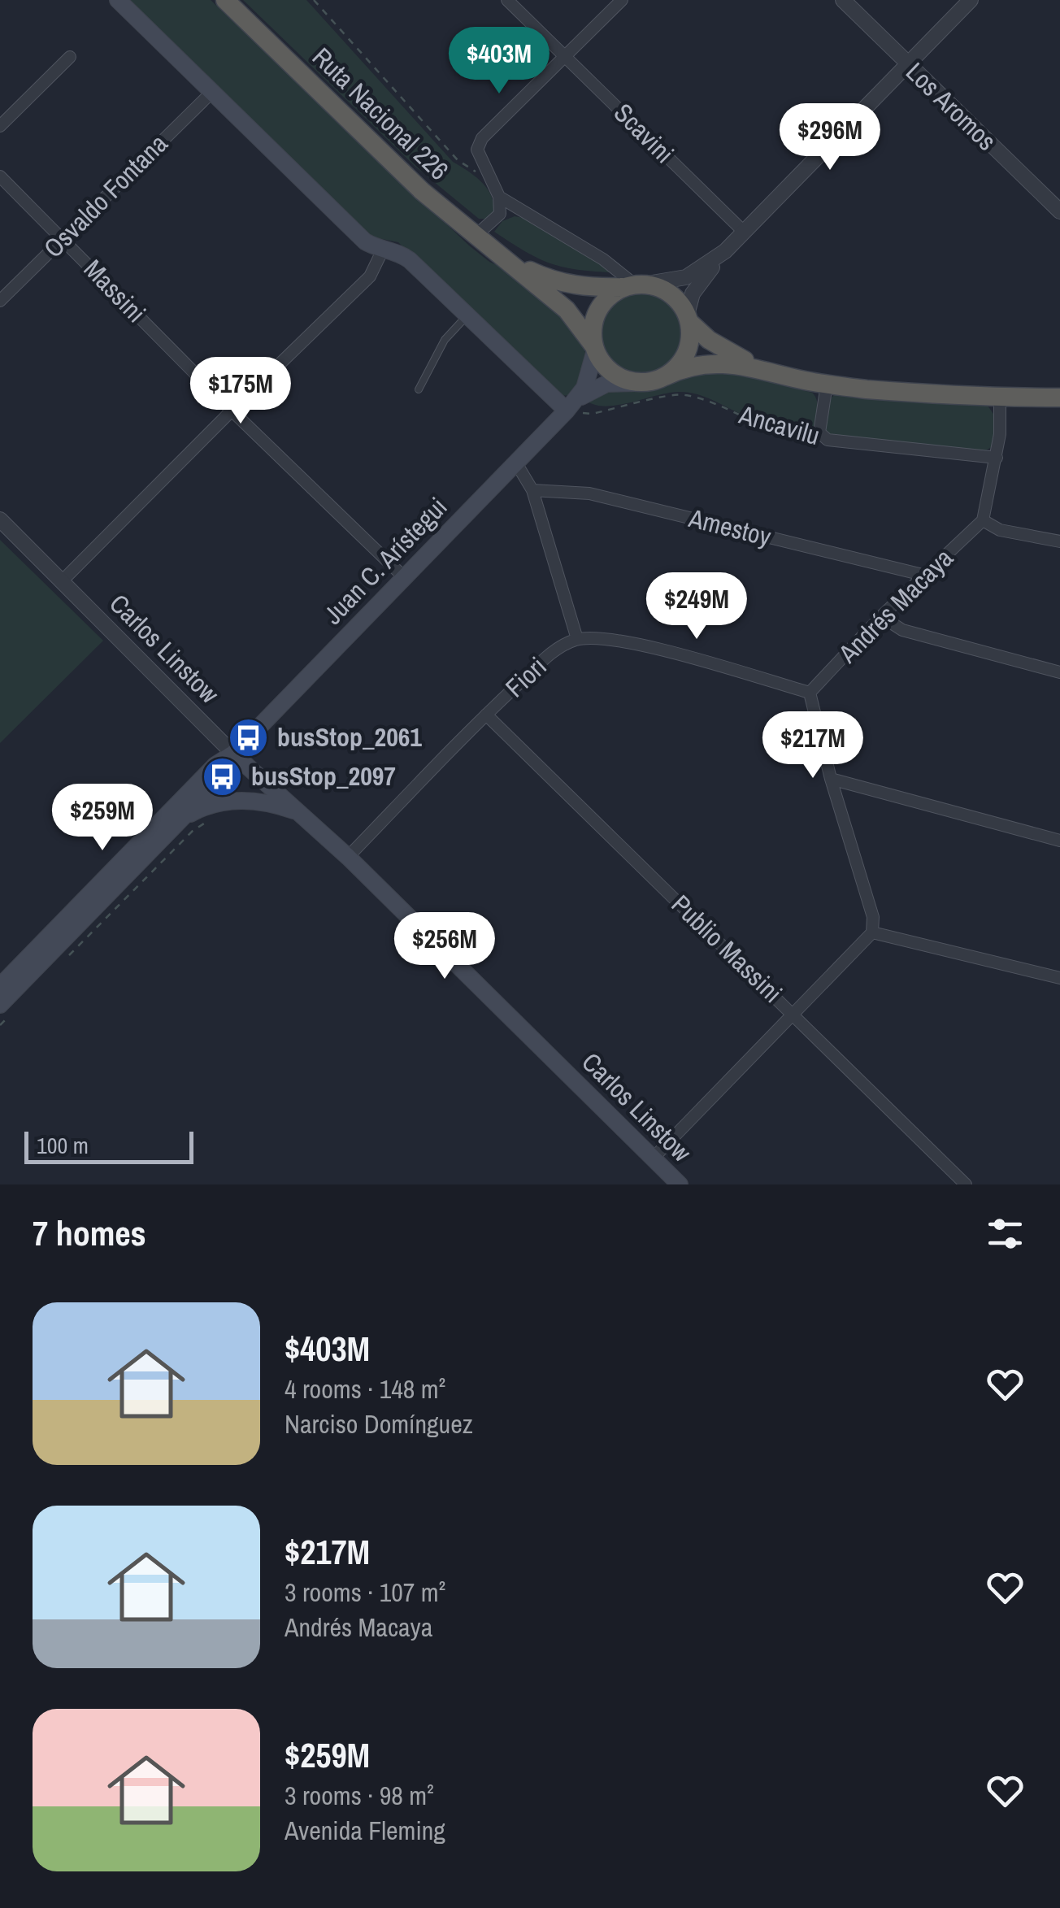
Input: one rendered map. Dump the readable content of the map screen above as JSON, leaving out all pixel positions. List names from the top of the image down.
{
  "streets": {
    "highway": ["Ruta Nacional 226"],
    "main road": ["Juan C. Arístegui", "Carlos Linstow"],
    "street": [
      "Los Aromos",
      "Scavini",
      "Osvaldo Fontana",
      "Massini",
      "Ancavilu",
      "Amestoy",
      "Andrés Macaya",
      "Fiori",
      "Publio Massini"
    ]
  },
  "crossings": [
    ["Ruta Nacional 226", "Juan C. Arístegui"],
    ["Osvaldo Fontana", "Massini"],
    ["Massini", "Juan C. Arístegui"],
    ["Ancavilu", "Juan C. Arístegui"],
    ["Amestoy", "Andrés Macaya"],
    ["Juan C. Arístegui", "Carlos Linstow"],
    ["Carlos Linstow", "Fiori"],
    ["Fiori", "Publio Massini"]
  ],
  "places": {
    "bus stop": ["busStop_2061", "busStop_2097"]
  },
  "scale_bar": "100 m",
  "page": {
    "price": [
      "$403M",
      "$296M",
      "$175M",
      "$249M",
      "$217M",
      "$259M",
      "$256M"
    ],
    "scale": "100 m",
    "heading": "7 homes",
    "list": [
      {
        "name": "$403M",
        "note": "4 rooms · 148 m² · Narciso Domínguez"
      },
      {
        "name": "$217M",
        "note": "3 rooms · 107 m² · Andrés Macaya"
      },
      {
        "name": "$259M",
        "note": "3 rooms · 98 m² · Avenida Fleming"
      }
    ]
  }
}
